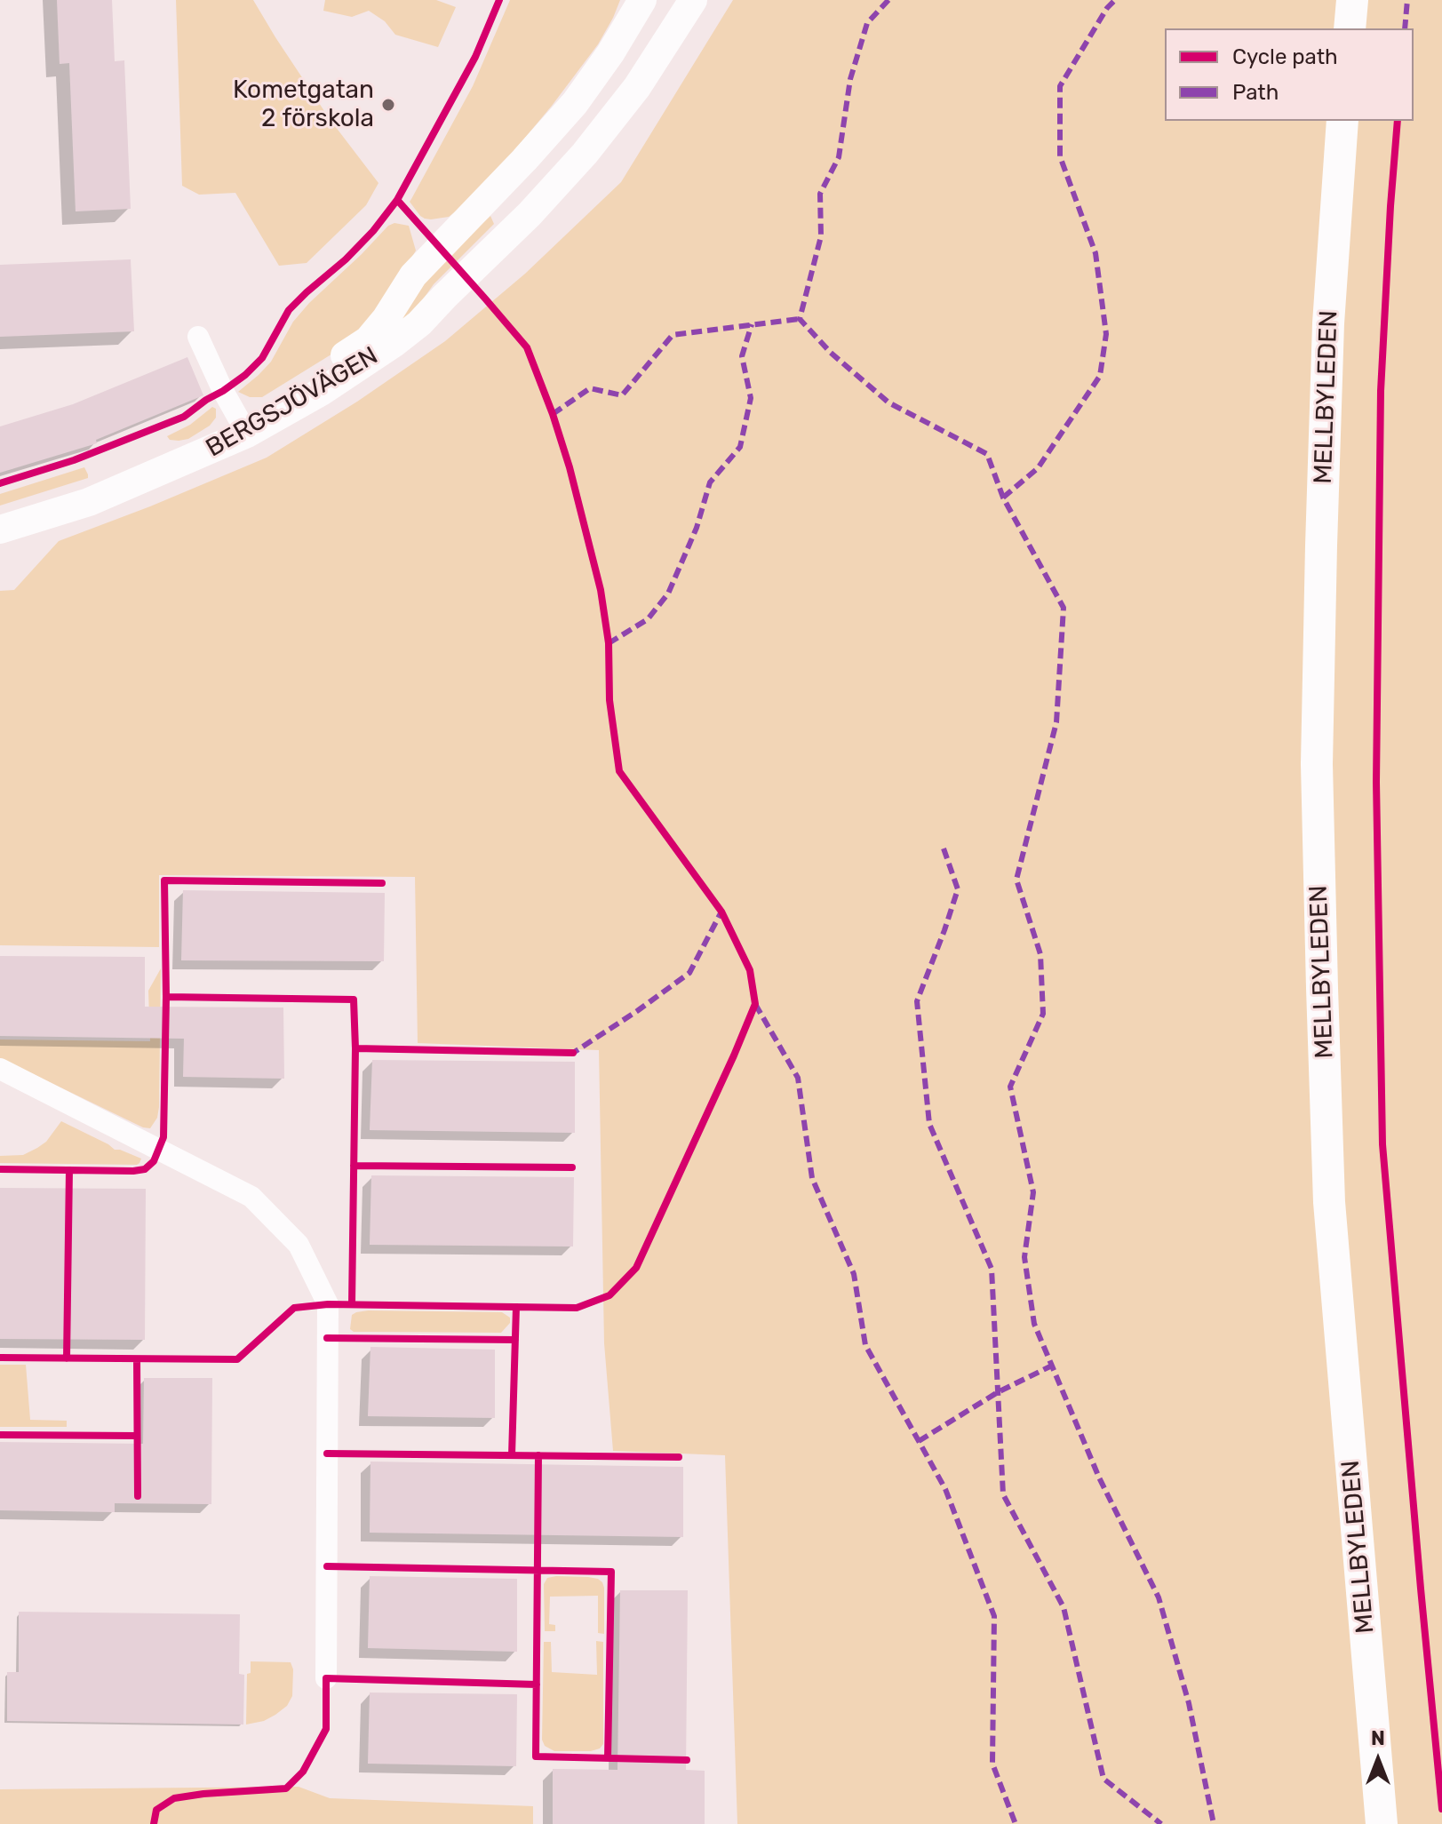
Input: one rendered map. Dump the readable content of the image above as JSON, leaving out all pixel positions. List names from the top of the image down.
{
  "streets": {
    "main road": ["MELLBYLEDEN"],
    "street": ["BERGSJÖVÄGEN"]
  },
  "places": ["Kometgatan 2 förskola"],
  "legend": ["Cycle path", "Path"],
  "north": "top"
}
